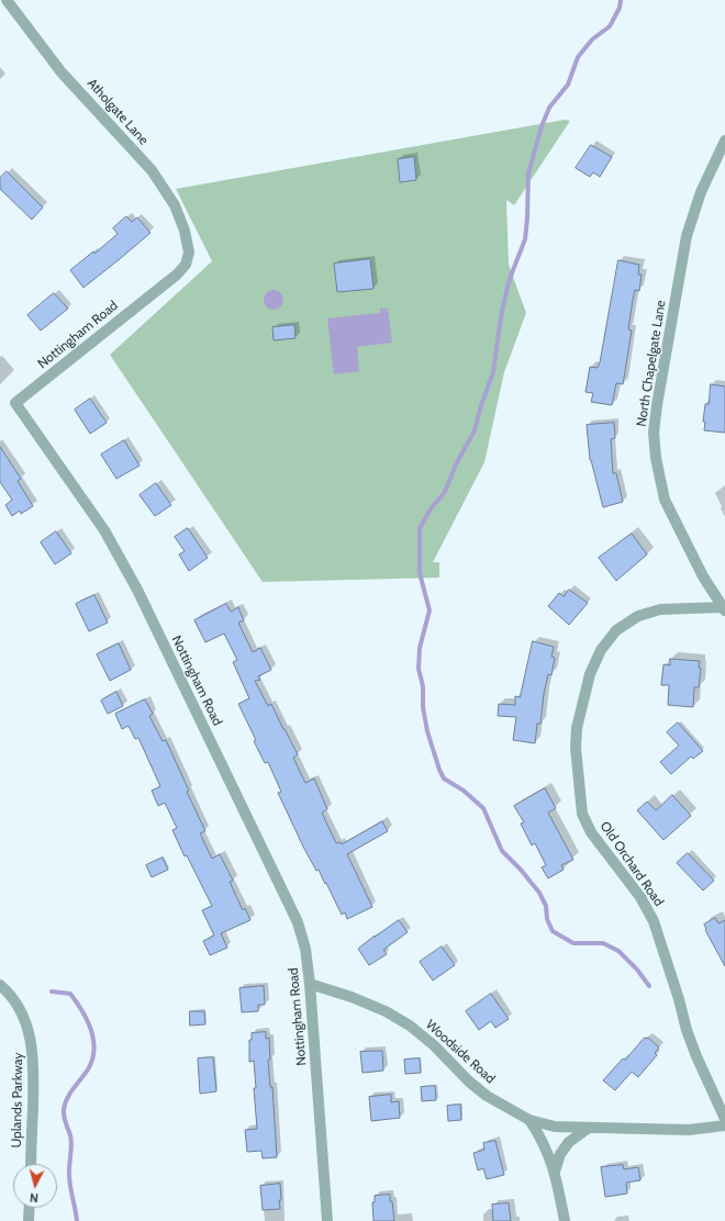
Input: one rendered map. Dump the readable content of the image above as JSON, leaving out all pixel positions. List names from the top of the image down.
{
  "streets": {
    "street": [
      "Atholgate Lane",
      "Nottingham Road",
      "North Chapelgate Lane",
      "Old Orchard Road",
      "Woodside Road",
      "Uplands Parkway"
    ]
  },
  "crossings": [
    ["Atholgate Lane", "Nottingham Road"],
    ["Nottingham Road", "Woodside Road"],
    ["North Chapelgate Lane", "Old Orchard Road"]
  ],
  "north": "bottom"
}
